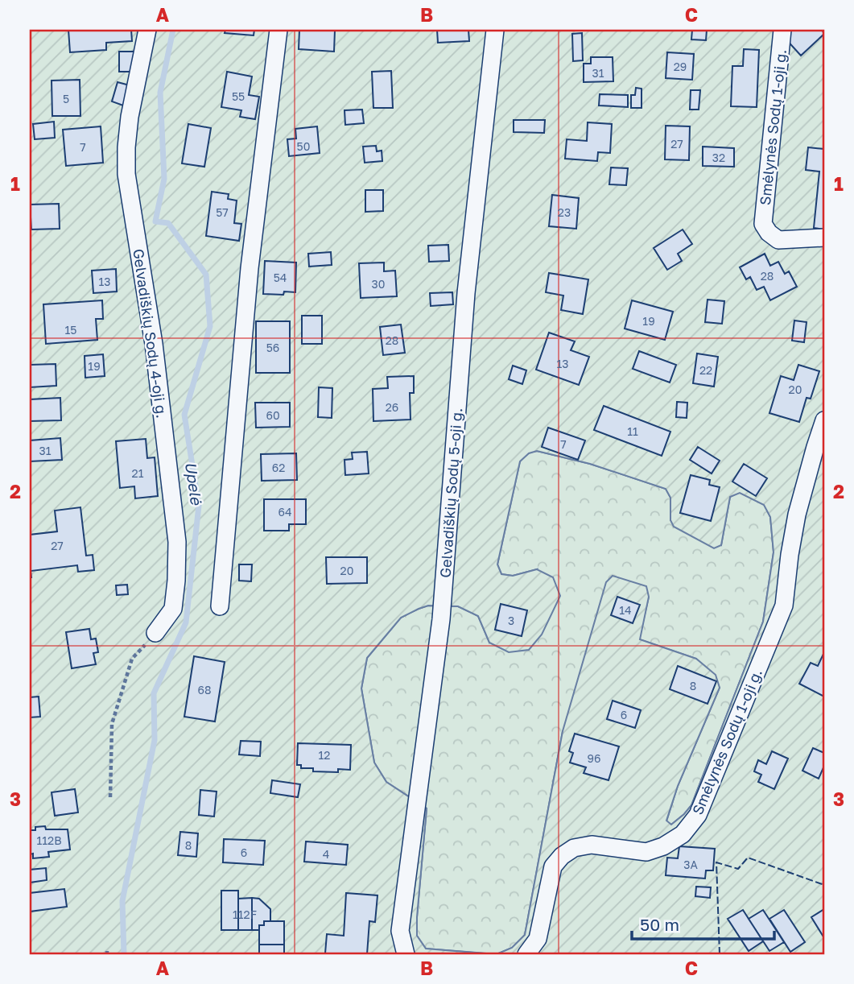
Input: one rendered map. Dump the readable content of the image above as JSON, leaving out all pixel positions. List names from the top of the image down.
{
  "streets": {
    "street": ["Smėlynės Sodų 1-oji g.", "Gelvadiškių Sodų 4-oji g.", "Gelvadiškių Sodų 5-oji g."]
  },
  "water": ["Upelė"],
  "house_numbers": [
    "29",
    "31",
    "55",
    "5",
    "27",
    "50",
    "7",
    "32",
    "57",
    "23",
    "28",
    "54",
    "13",
    "30",
    "19",
    "15",
    "28",
    "56",
    "13",
    "19",
    "22",
    "20",
    "26",
    "60",
    "11",
    "7",
    "31",
    "62",
    "21",
    "64",
    "27",
    "20",
    "14",
    "3",
    "8",
    "68",
    "6",
    "12",
    "96",
    "112B",
    "8",
    "6",
    "4",
    "3A",
    "112F"
  ],
  "scale_bar": "50 m",
  "grid": {
    "columns": ["A", "B", "C"],
    "rows": ["1", "2", "3"]
  }
}
